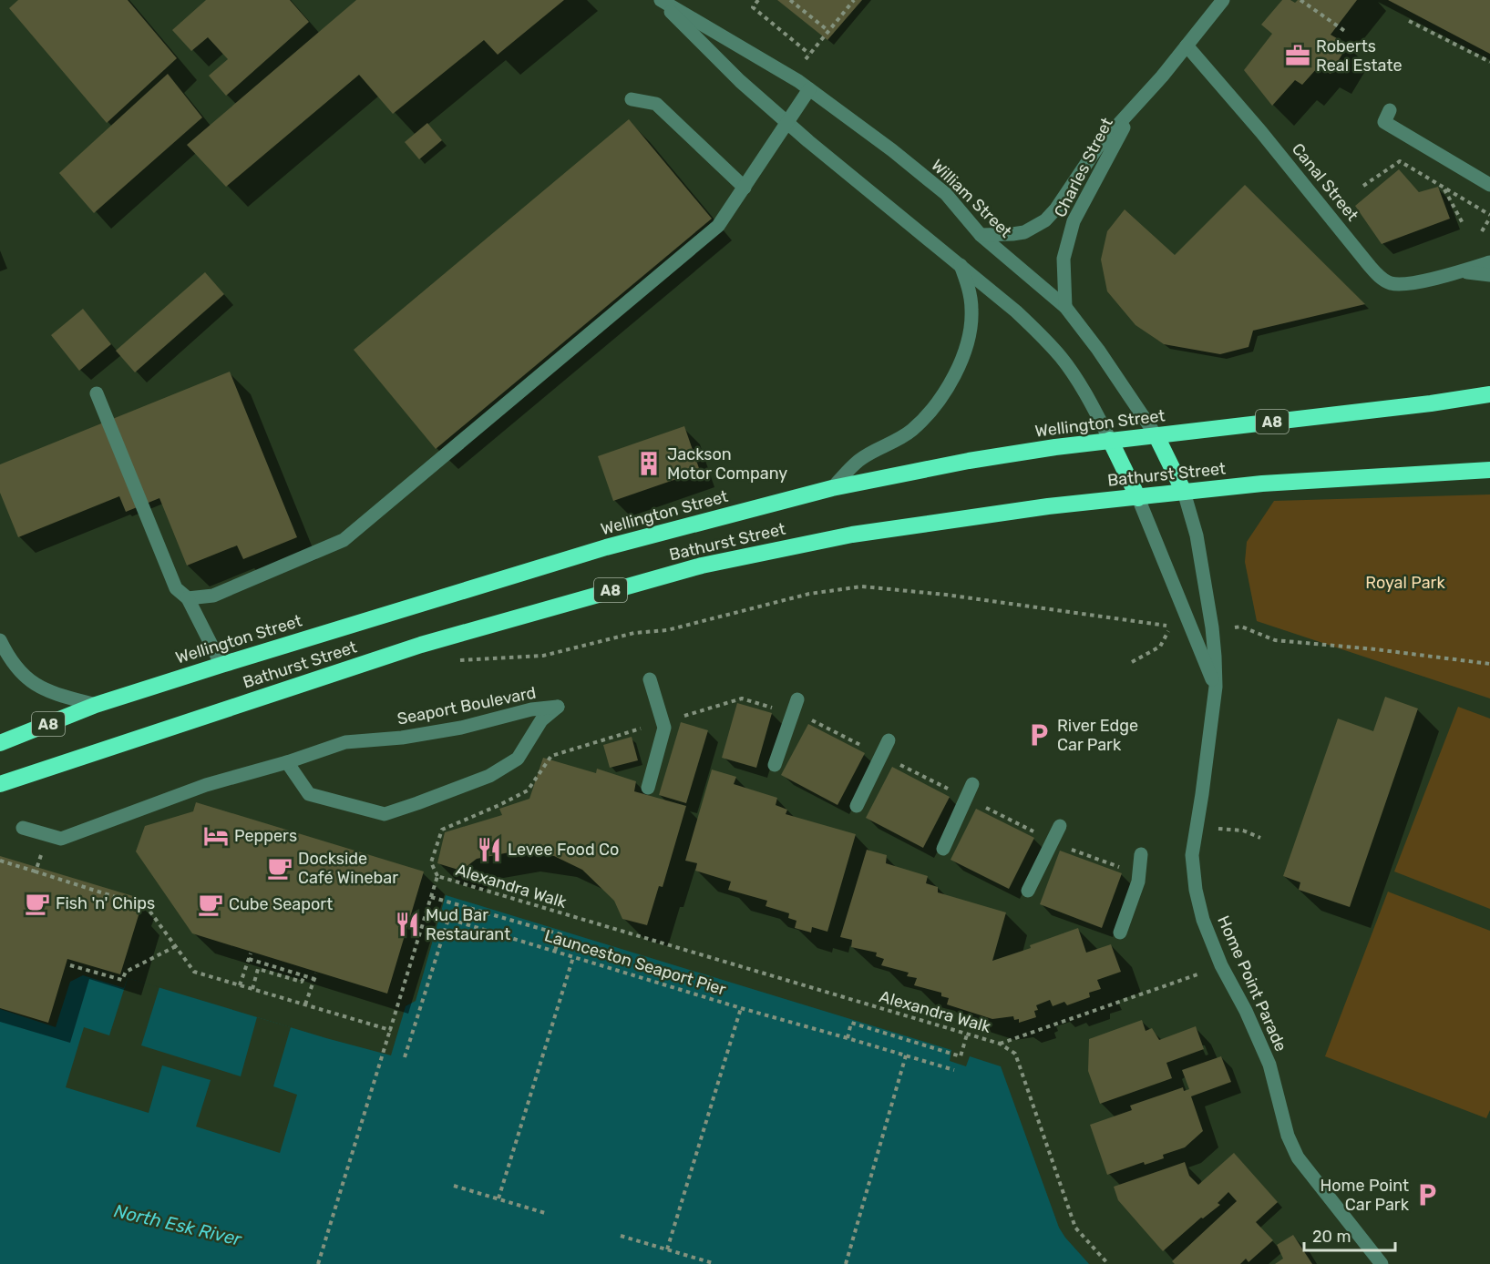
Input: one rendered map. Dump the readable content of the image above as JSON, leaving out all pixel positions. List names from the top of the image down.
{
  "streets": {
    "highway": ["A8", "Wellington Street", "Bathurst Street"],
    "street": [
      "Charles Street",
      "Canal Street",
      "William Street",
      "Seaport Boulevard",
      "Home Point Parade"
    ],
    "path": ["Alexandra Walk", "Launceston Seaport Pier"]
  },
  "crossings": [
    ["Charles Street", "Canal Street"],
    ["Charles Street", "William Street"],
    ["William Street", "Wellington Street"],
    ["Bathurst Street", "Home Point Parade"]
  ],
  "water": ["North Esk River"],
  "parks": ["Royal Park"],
  "places": {
    "office": ["Roberts Real Estate"],
    "building": ["Jackson Motor Company"],
    "parking": ["River Edge Car Park", "Home Point Car Park"],
    "hotel": ["Peppers"],
    "restaurant": ["Levee Food Co", "Mud Bar Restaurant"],
    "cafe": ["Dockside Café Winebar", "Fish 'n' Chips", "Cube Seaport"]
  },
  "scale_bar": "20 m"
}
